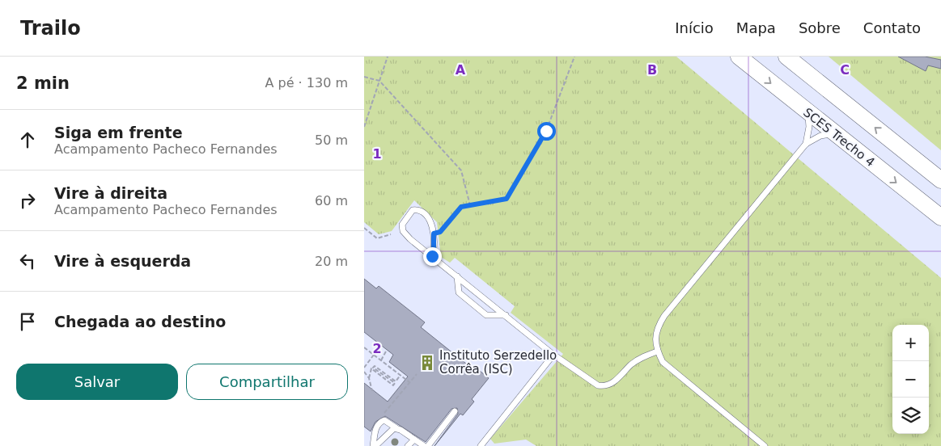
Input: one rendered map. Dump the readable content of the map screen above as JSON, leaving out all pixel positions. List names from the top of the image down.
{
  "streets": {
    "main road": ["SCES Trecho 4"]
  },
  "places": {
    "building": ["Instituto Serzedello Corrêa (ISC)"]
  },
  "page": {
    "header": "Trailo",
    "nav": [
      "Início",
      "Mapa",
      "Sobre",
      "Contato"
    ],
    "heading": ["2 min", "A pé · 130 m"],
    "list": [
      ["Siga em frente", "Acampamento Pacheco Fernandes", "50 m"],
      ["Vire à direita", "Acampamento Pacheco Fernandes", "60 m"],
      ["Vire à esquerda", "20 m"],
      "Chegada ao destino"
    ],
    "map_buttons": ["+", "−"],
    "buttons": ["Salvar", "Compartilhar"]
  },
  "grid": {
    "columns": ["A", "B", "C"],
    "rows": ["1", "2"]
  }
}
